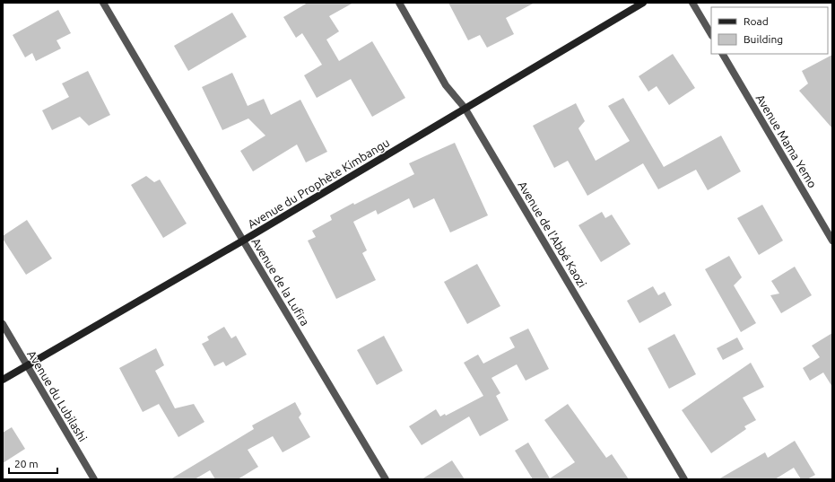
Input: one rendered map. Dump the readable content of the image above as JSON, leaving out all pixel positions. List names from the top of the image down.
{
  "streets": {
    "street": [
      "Avenue Mama Yemo",
      "Avenue du Prophète Kimbangu",
      "Avenue de l'Abbé Kaozi",
      "Avenue de la Lufira",
      "Avenue du Lubilashi"
    ]
  },
  "crossings": [
    ["Avenue du Prophète Kimbangu", "Avenue de l'Abbé Kaozi"],
    ["Avenue du Prophète Kimbangu", "Avenue de la Lufira"],
    ["Avenue du Prophète Kimbangu", "Avenue du Lubilashi"]
  ],
  "legend": ["Road", "Building"],
  "scale_bar": "20 m"
}
